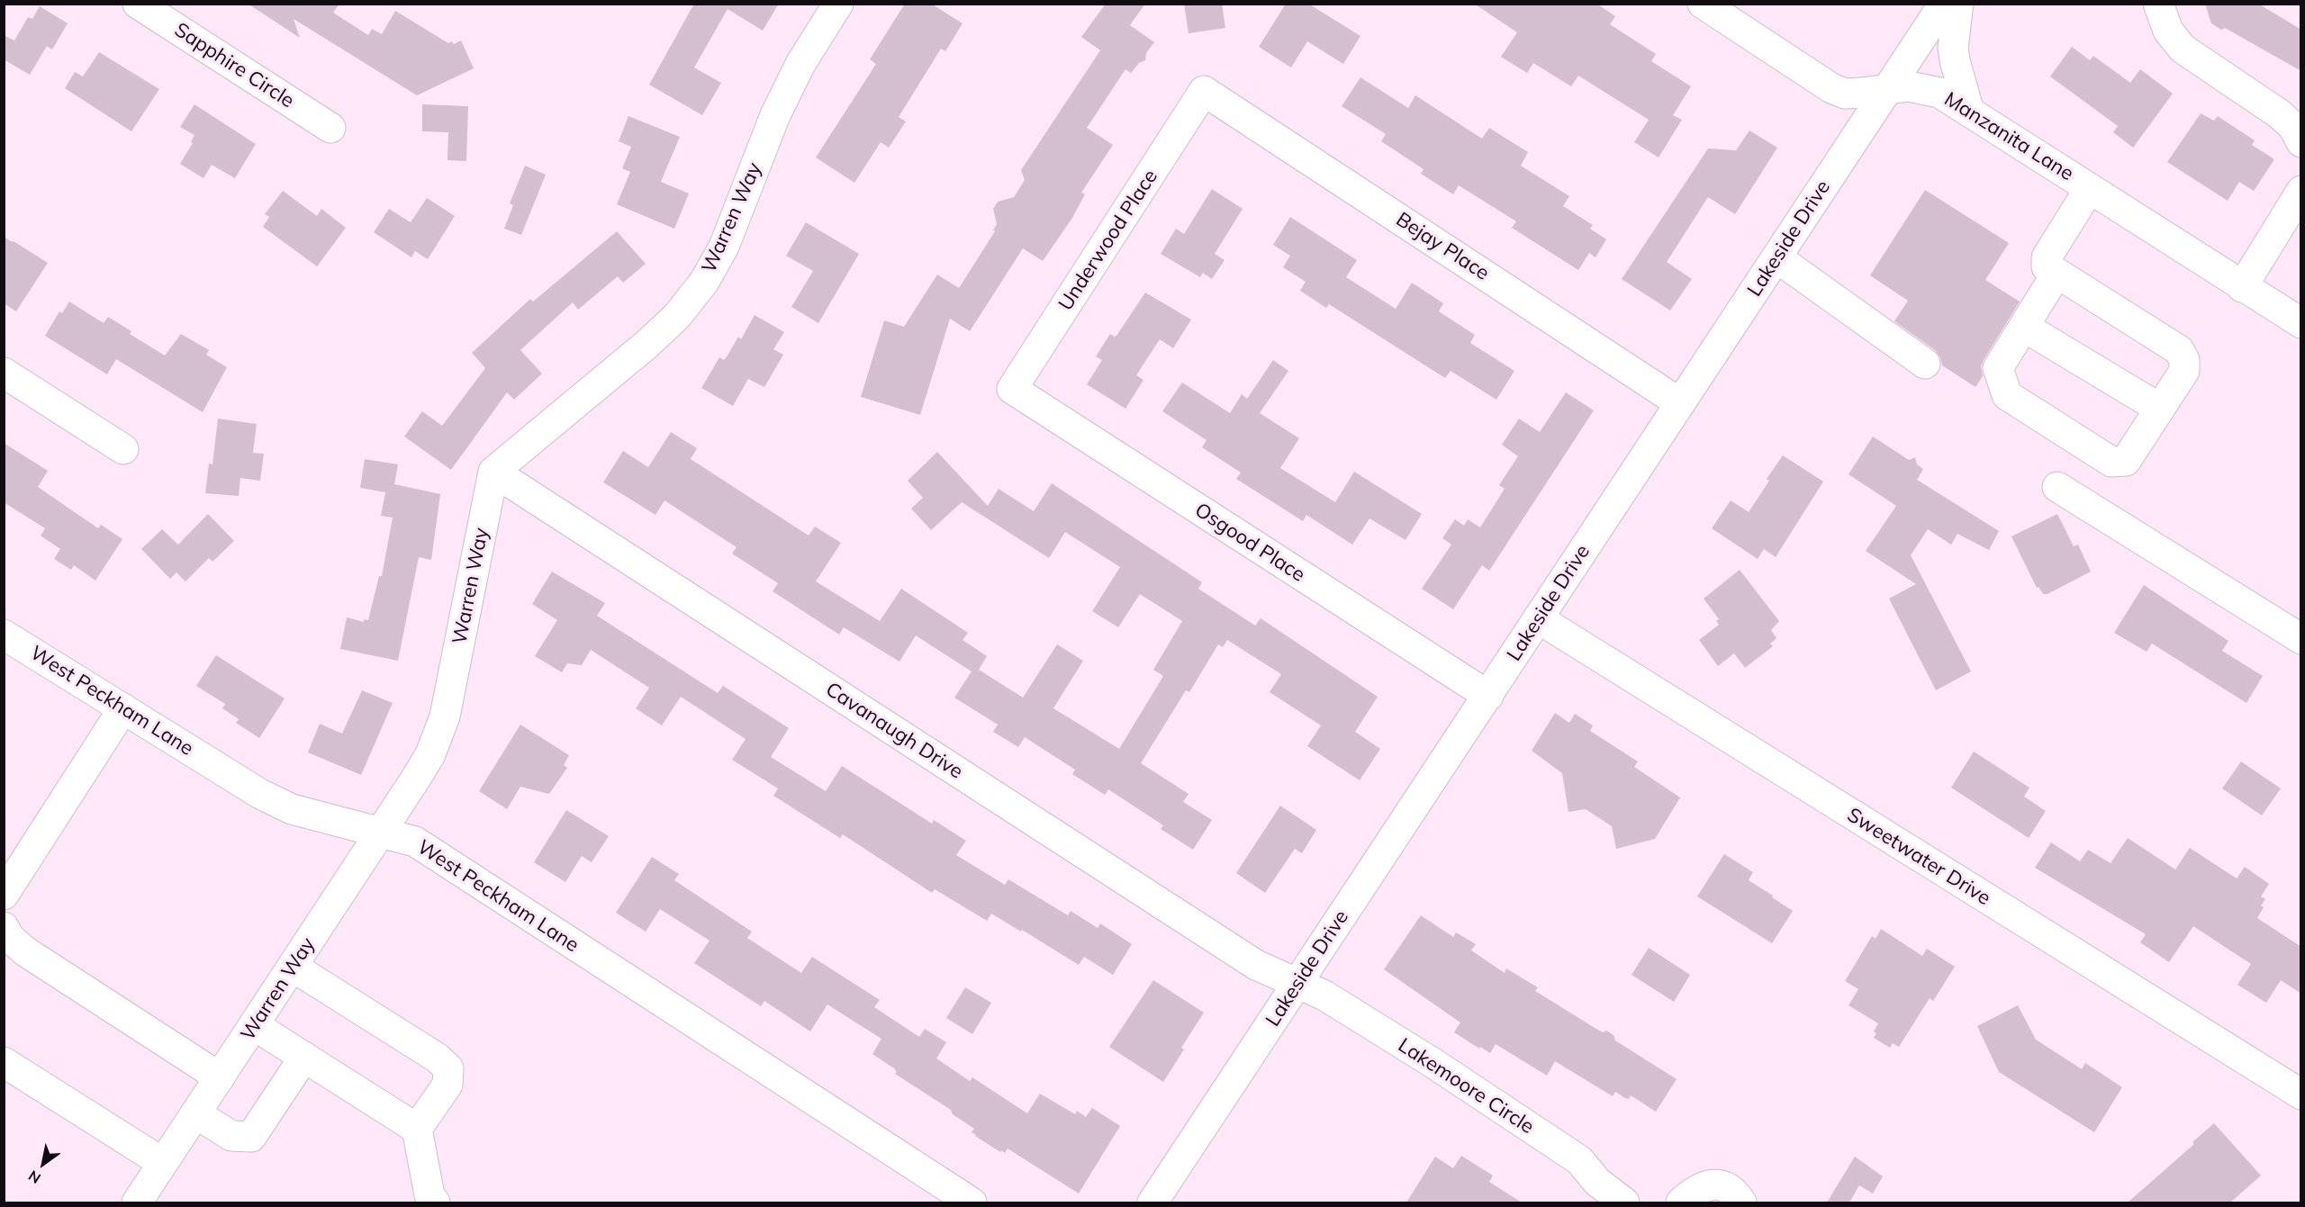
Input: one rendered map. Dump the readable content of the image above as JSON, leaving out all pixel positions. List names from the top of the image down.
{
  "streets": {
    "street": [
      "Sapphire Circle",
      "Manzanita Lane",
      "Warren Way",
      "Lakeside Drive",
      "Underwood Place",
      "Bejay Place",
      "Osgood Place",
      "West Peckham Lane",
      "Cavanaugh Drive",
      "Sweetwater Drive",
      "Lakemoore Circle"
    ]
  },
  "crossings": [
    ["Manzanita Lane", "Lakeside Drive"],
    ["Warren Way", "West Peckham Lane"],
    ["Warren Way", "Cavanaugh Drive"],
    ["Lakeside Drive", "Bejay Place"],
    ["Lakeside Drive", "Osgood Place"],
    ["Lakeside Drive", "Cavanaugh Drive"],
    ["Lakeside Drive", "Sweetwater Drive"],
    ["Lakeside Drive", "Lakemoore Circle"],
    ["Underwood Place", "Bejay Place"],
    ["Underwood Place", "Osgood Place"],
    ["Cavanaugh Drive", "Lakemoore Circle"]
  ],
  "north": "bottom left"
}
